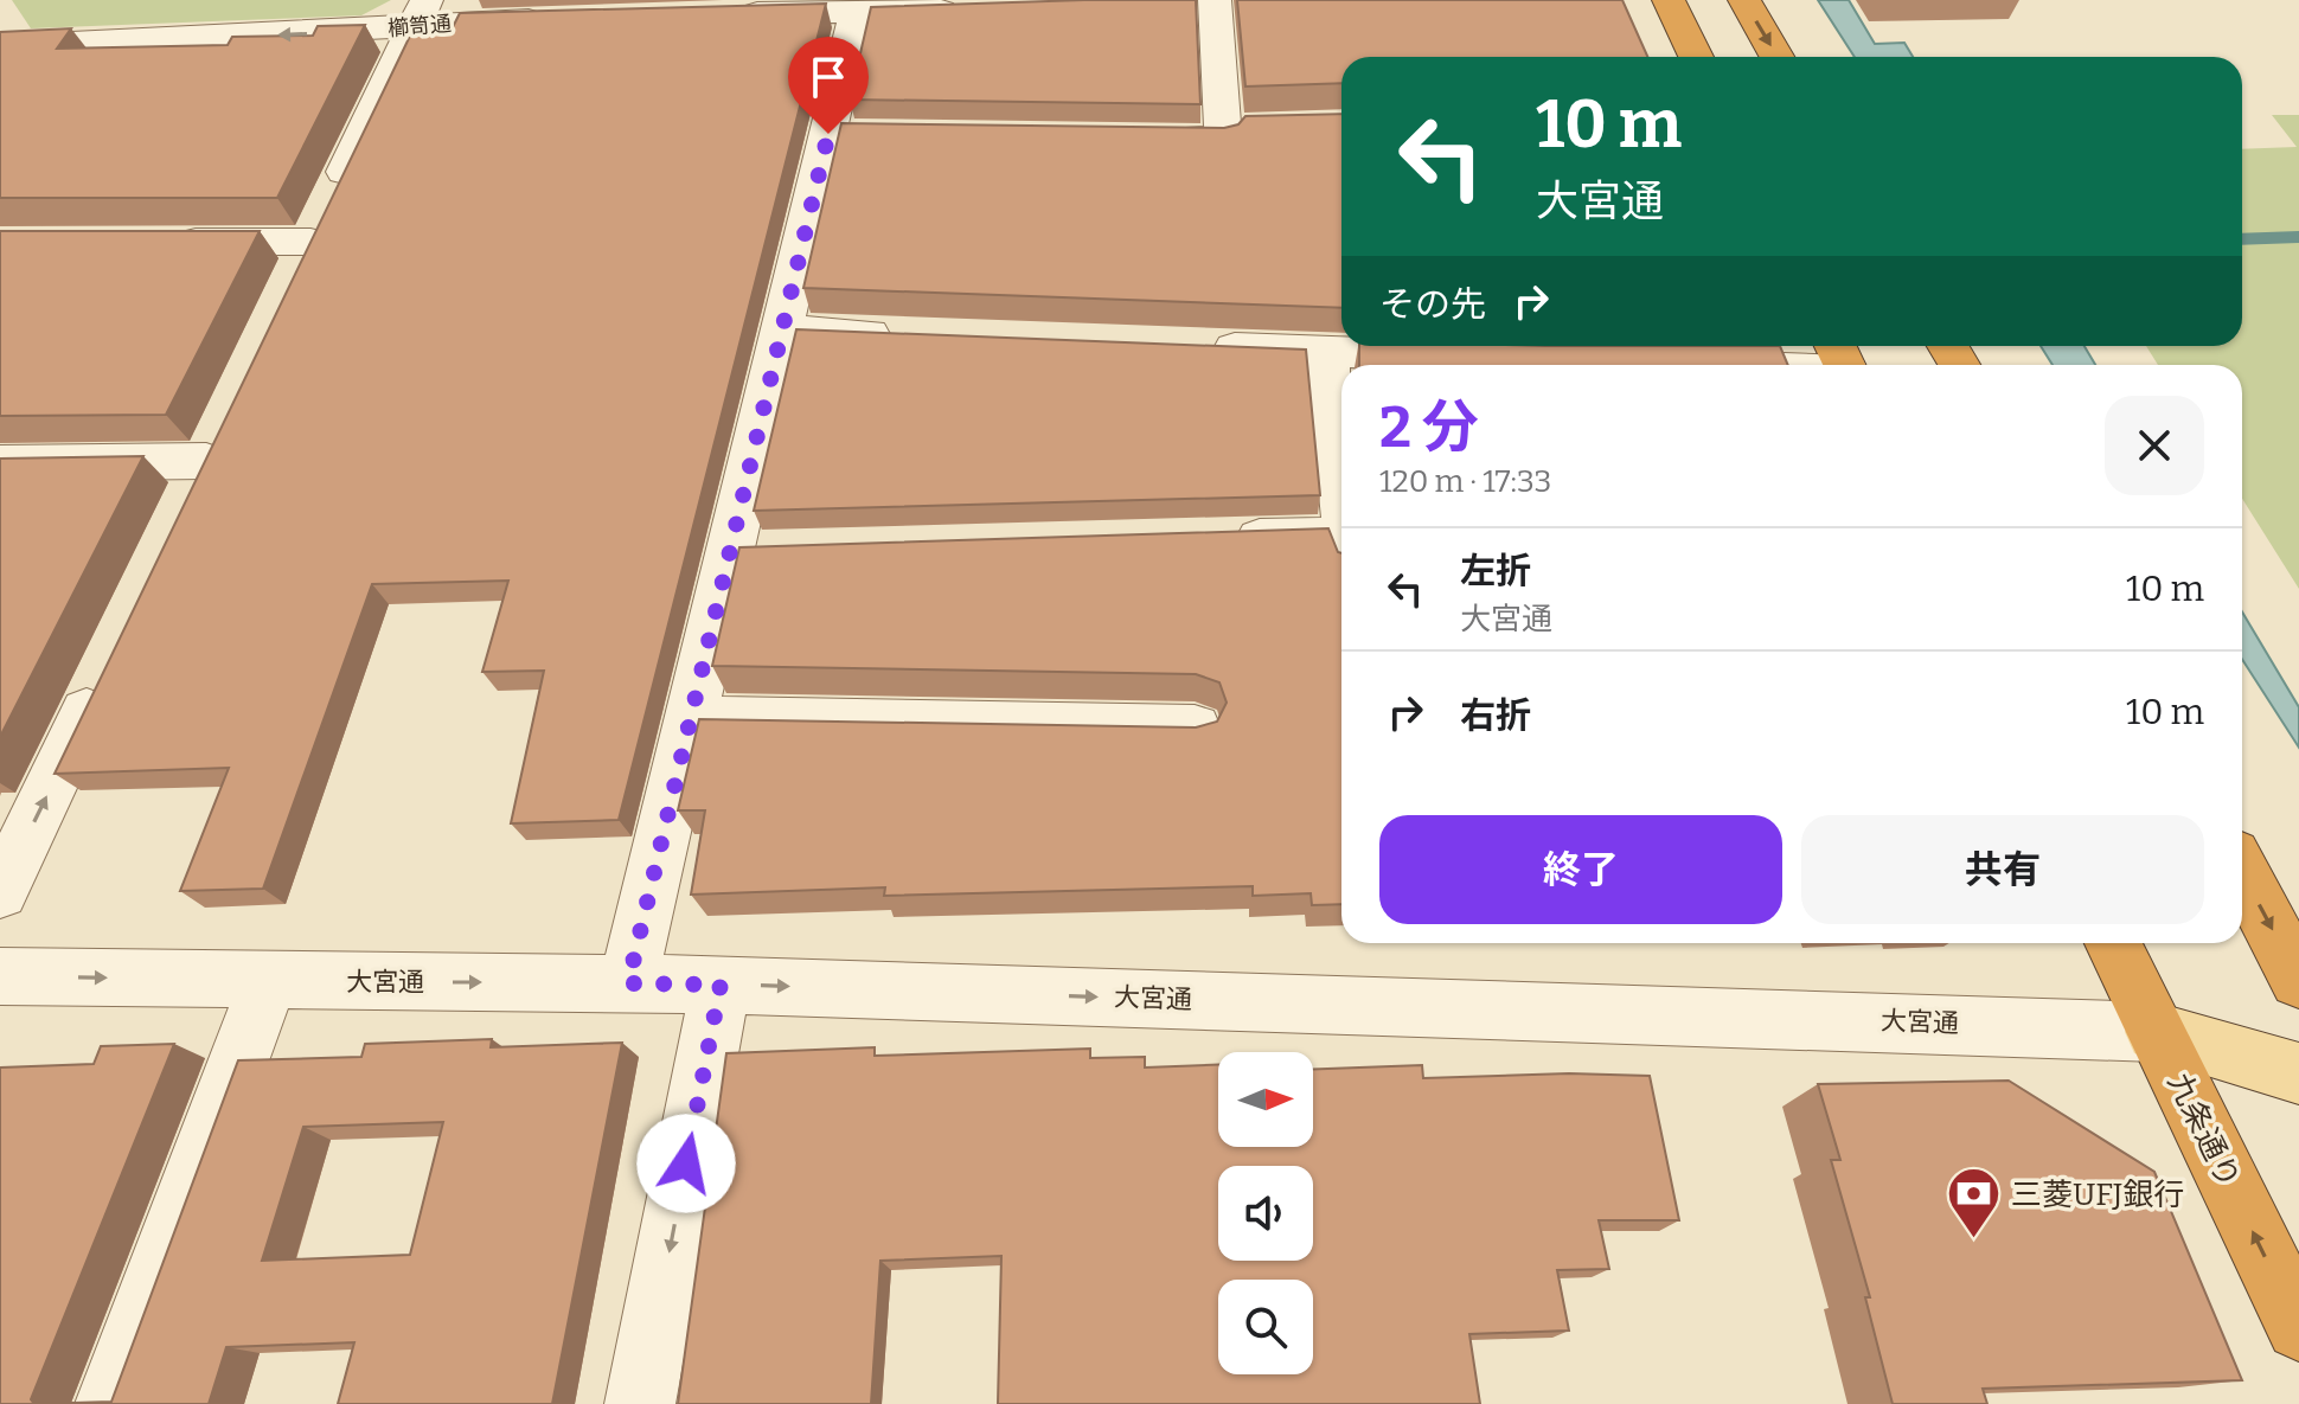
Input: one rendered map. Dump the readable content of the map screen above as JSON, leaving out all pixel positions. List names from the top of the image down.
{
  "streets": {
    "highway": ["九条通り"],
    "main road": ["大宮通"],
    "street": ["櫛笥通"]
  },
  "crossings": [
    ["大宮通", "九条通り"]
  ],
  "one_way": ["櫛笥通", "大宮通", "九条通り"],
  "places": {
    "bank": ["三菱UFJ銀行"]
  },
  "north": "right",
  "page": {
    "turn": ["10 m", "大宮通"],
    "then": "その先",
    "heading": ["2 分", "120 m · 17:33"],
    "list": [
      {
        "name": "左折",
        "note": "大宮通",
        "value": "10 m"
      },
      {
        "name": "右折",
        "value": "10 m"
      }
    ],
    "buttons": ["終了", "共有"]
  }
}
